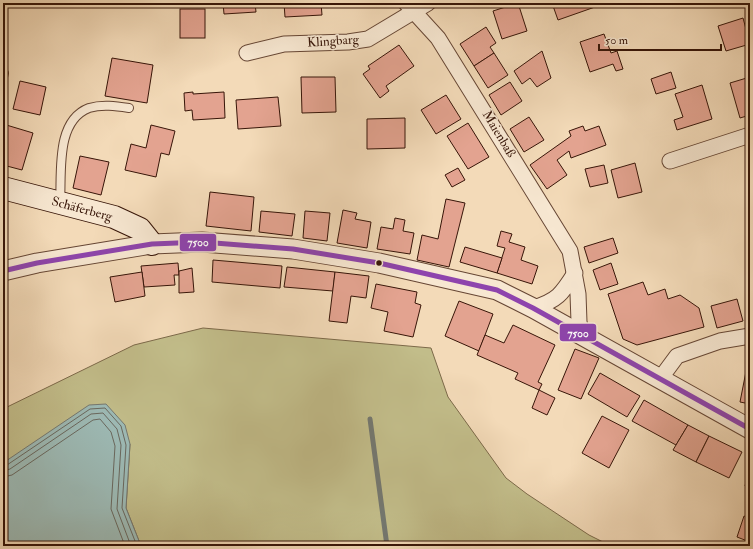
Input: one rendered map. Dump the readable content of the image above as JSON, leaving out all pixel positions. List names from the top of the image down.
{
  "streets": {
    "main road": ["Schäferberg"],
    "street": ["Klingbarg", "Maienbaß"]
  },
  "crossings": [
    ["Klingbarg", "Maienbaß"]
  ],
  "lines": ["transit line 7500"],
  "scale_bar": "50 m"
}
